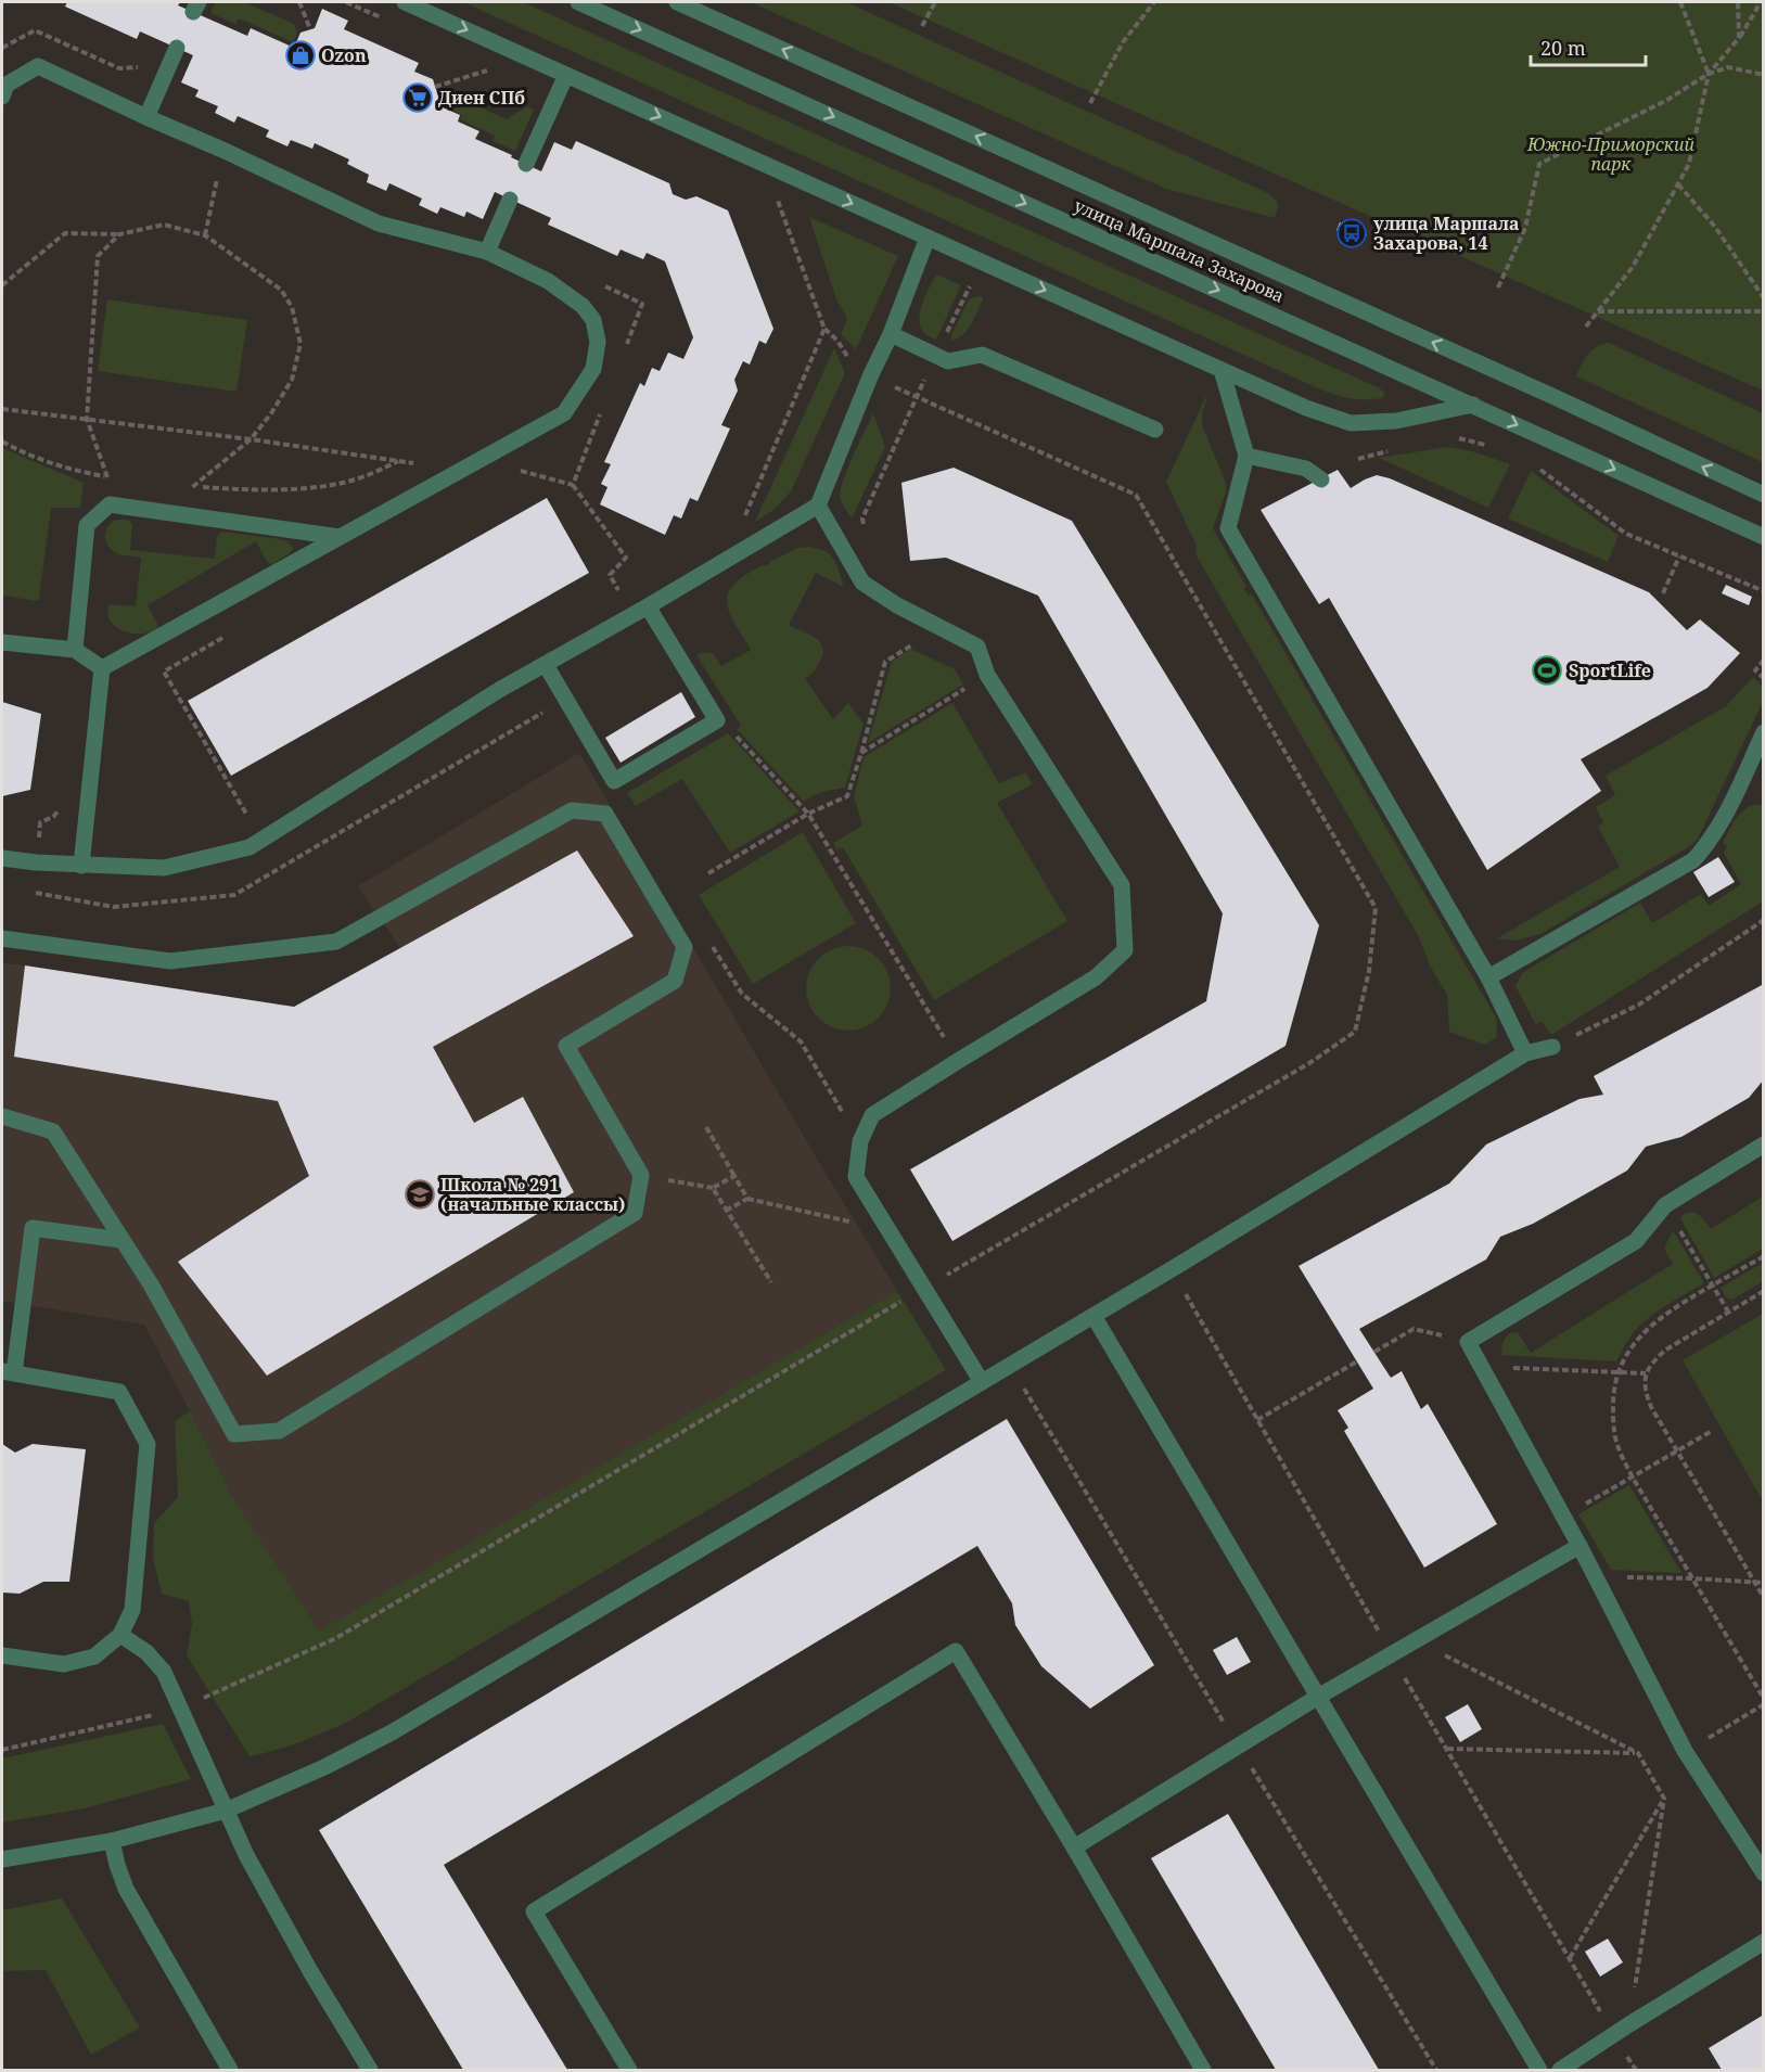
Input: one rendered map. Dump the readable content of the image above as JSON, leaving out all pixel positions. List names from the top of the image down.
{
  "streets": {
    "street": ["улица Маршала Захарова"]
  },
  "parks": ["Южно-Приморский парк"],
  "places": {
    "shop": ["Ozon"],
    "supermarket": ["Диен СПб"],
    "bus stop": ["улица Маршала Захарова, 14"],
    "sports": ["SportLife"],
    "school or university": ["Школа № 291 (начальные классы)"]
  },
  "scale_bar": "20 m"
}
